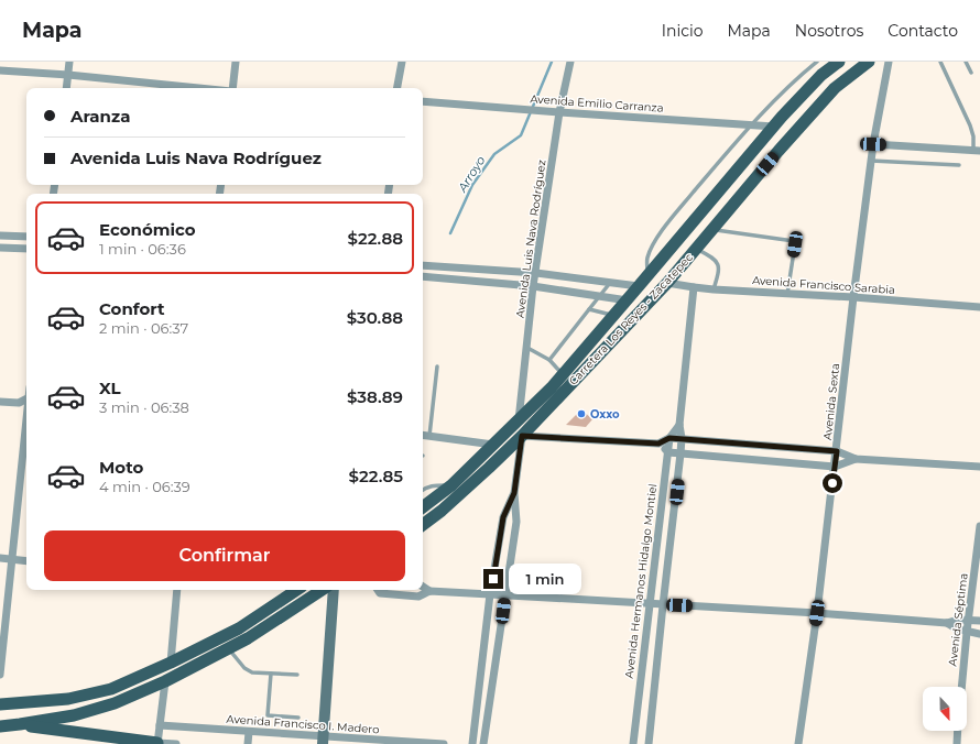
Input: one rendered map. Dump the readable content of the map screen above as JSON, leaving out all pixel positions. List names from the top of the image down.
{
  "streets": {
    "main road": ["Carretera Los Reyes - Zacatepec"],
    "street": [
      "Avenida Emilio Carranza",
      "Avenida Luis Nava Rodríguez",
      "Avenida Francisco Sarabia",
      "Avenida Sexta",
      "Avenida Hermanos Hidalgo Montiel",
      "Avenida Séptima",
      "Avenida Francisco I. Madero"
    ]
  },
  "crossings": [
    ["Avenida Emilio Carranza", "Avenida Luis Nava Rodríguez"],
    ["Avenida Emilio Carranza", "Carretera Los Reyes - Zacatepec"],
    ["Avenida Luis Nava Rodríguez", "Carretera Los Reyes - Zacatepec"],
    ["Avenida Francisco Sarabia", "Carretera Los Reyes - Zacatepec"],
    ["Avenida Francisco Sarabia", "Avenida Sexta"]
  ],
  "water": ["Arroyo"],
  "places": ["Oxxo"],
  "north": "bottom",
  "page": {
    "header": "Mapa",
    "nav": [
      "Inicio",
      "Mapa",
      "Nosotros",
      "Contacto"
    ],
    "banner": ["Aranza", "Avenida Luis Nava Rodríguez"],
    "list": [
      {
        "name": "Económico",
        "note": "1 min · 06:36",
        "value": "$22.88"
      },
      {
        "name": "Confort",
        "note": "2 min · 06:37",
        "value": "$30.88"
      },
      {
        "name": "XL",
        "note": "3 min · 06:38",
        "value": "$38.89"
      },
      {
        "name": "Moto",
        "note": "4 min · 06:39",
        "value": "$22.85"
      }
    ],
    "buttons": "Confirmar",
    "bubble": "1 min"
  }
}
